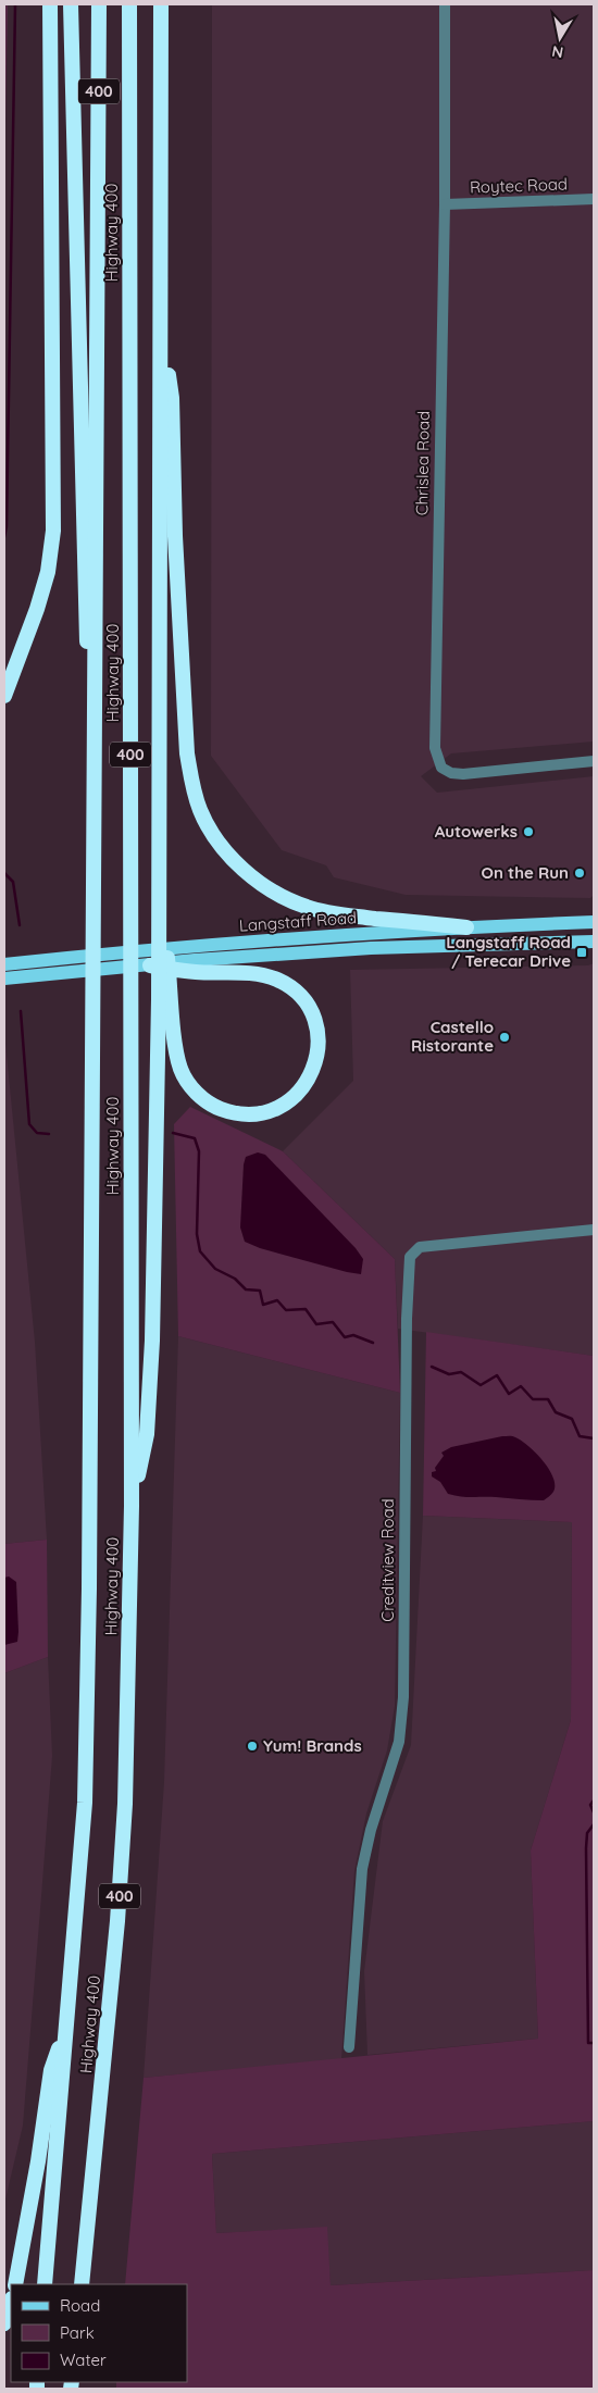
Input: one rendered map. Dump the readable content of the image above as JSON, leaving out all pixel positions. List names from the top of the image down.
{
  "streets": {
    "highway": ["400", "Highway 400"],
    "main road": ["Langstaff Road"],
    "street": ["Roytec Road", "Chrislea Road", "Creditview Road"]
  },
  "crossings": [
    ["Roytec Road", "Chrislea Road"]
  ],
  "places": {
    "other": [
      "Autowerks",
      "On the Run",
      "Castello Ristorante",
      "Yum! Brands"
    ],
    "transit": ["Langstaff Road / Terecar Drive"]
  },
  "legend": ["Road", "Park", "Water"],
  "north": "bottom"
}
